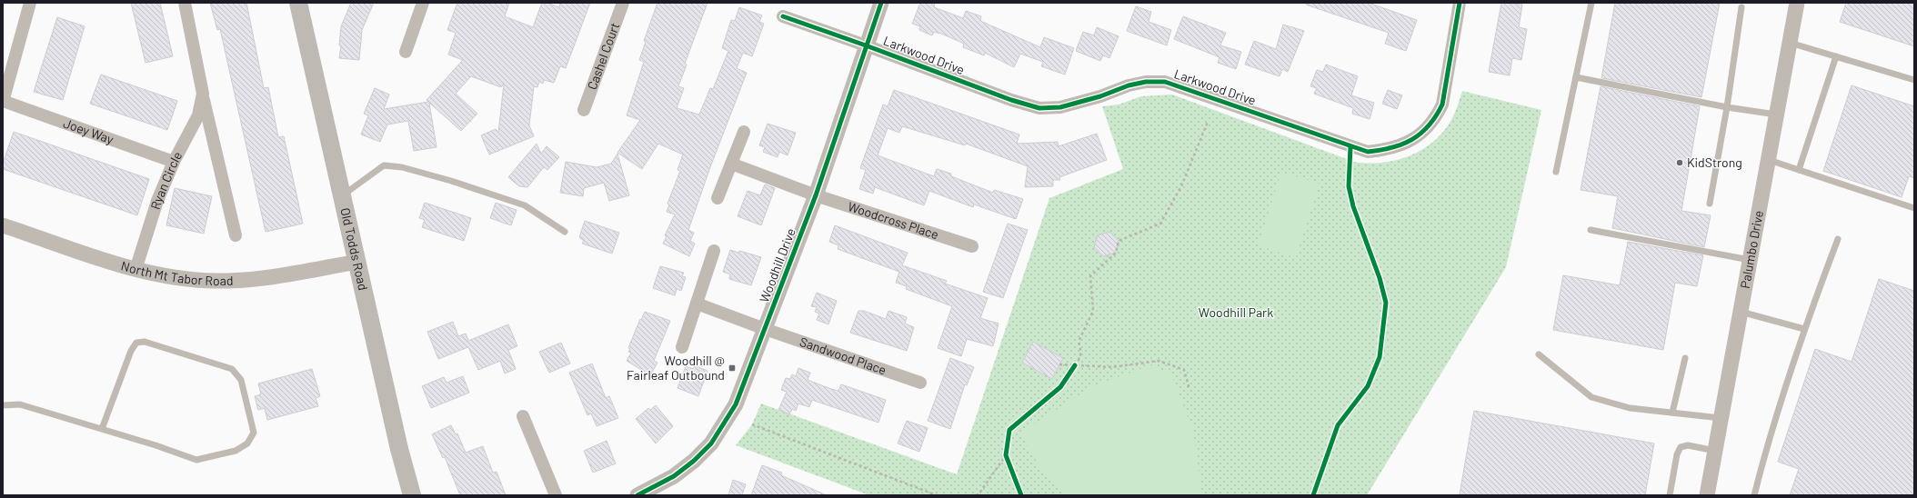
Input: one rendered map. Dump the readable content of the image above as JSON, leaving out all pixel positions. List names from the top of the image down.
{
  "streets": {
    "main road": ["Old Todds Road"],
    "street": [
      "Larkwood Drive",
      "Cashel Court",
      "Joey Way",
      "Ryan Circle",
      "Woodcross Place",
      "Palumbo Drive",
      "Woodhill Drive",
      "North Mt Tabor Road",
      "Sandwood Place"
    ]
  },
  "crossings": [
    ["Larkwood Drive", "Woodhill Drive"],
    ["Joey Way", "Ryan Circle"],
    ["Ryan Circle", "North Mt Tabor Road"],
    ["Woodcross Place", "Woodhill Drive"],
    ["Old Todds Road", "North Mt Tabor Road"],
    ["Woodhill Drive", "Sandwood Place"]
  ],
  "parks": ["Woodhill Park"],
  "places": {
    "other": ["KidStrong"],
    "transit": ["Woodhill @ Fairleaf Outbound"]
  }
}
